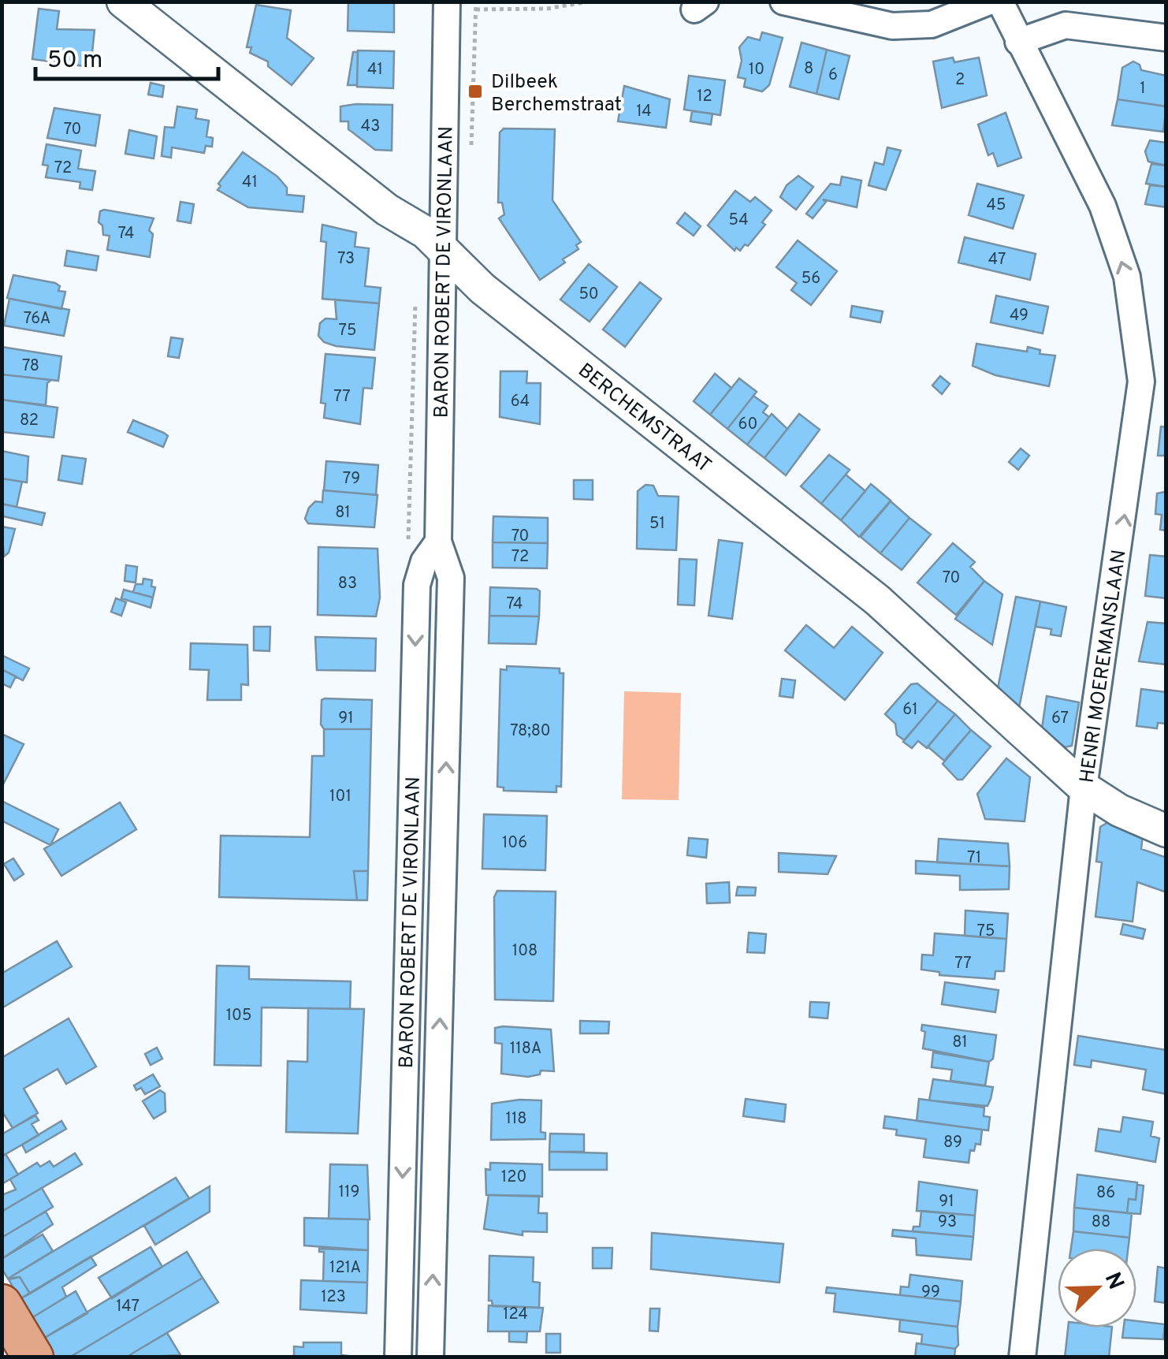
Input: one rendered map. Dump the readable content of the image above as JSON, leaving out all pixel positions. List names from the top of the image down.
{
  "streets": {
    "street": ["BARON ROBERT DE VIRONLAAN", "BERCHEMSTRAAT", "HENRI MOEREMANSLAAN"]
  },
  "crossings": [
    ["BARON ROBERT DE VIRONLAAN", "BERCHEMSTRAAT"],
    ["BERCHEMSTRAAT", "HENRI MOEREMANSLAAN"]
  ],
  "one_way": ["HENRI MOEREMANSLAAN"],
  "places": {
    "transit": ["Dilbeek Berchemstraat"]
  },
  "house_numbers": [
    "8",
    "41",
    "10",
    "6",
    "2",
    "1",
    "12",
    "14",
    "43",
    "70",
    "72",
    "41",
    "45",
    "54",
    "74",
    "73",
    "47",
    "56",
    "50",
    "49",
    "76A",
    "75",
    "78",
    "77",
    "64",
    "82",
    "60",
    "79",
    "81",
    "51",
    "70",
    "72",
    "70",
    "83",
    "74",
    "61",
    "91",
    "67",
    "78;80",
    "101",
    "106",
    "71",
    "75",
    "108",
    "77",
    "105",
    "81",
    "118A",
    "118",
    "89",
    "120",
    "119",
    "86",
    "91",
    "93",
    "88",
    "121A",
    "99",
    "123",
    "147",
    "124"
  ],
  "scale_bar": "50 m",
  "north": "top right"
}
